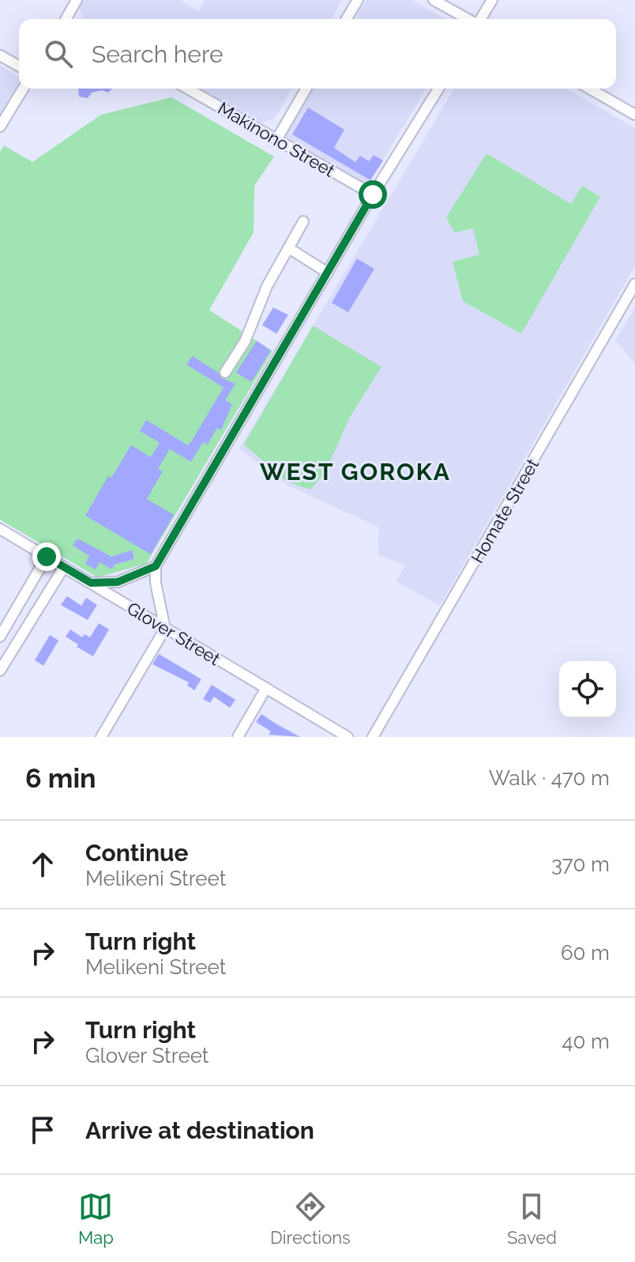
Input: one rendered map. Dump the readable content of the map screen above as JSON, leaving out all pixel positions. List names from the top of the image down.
{
  "streets": {
    "street": ["Makinono Street", "Homate Street", "Glover Street"]
  },
  "districts": ["WEST GOROKA"],
  "page": {
    "search": "Search here",
    "heading": ["6 min", "Walk · 470 m"],
    "list": [
      ["Continue", "Melikeni Street", "370 m"],
      ["Turn right", "Melikeni Street", "60 m"],
      ["Turn right", "Glover Street", "40 m"],
      "Arrive at destination"
    ],
    "nav": ["Map", "Directions", "Saved"]
  }
}
